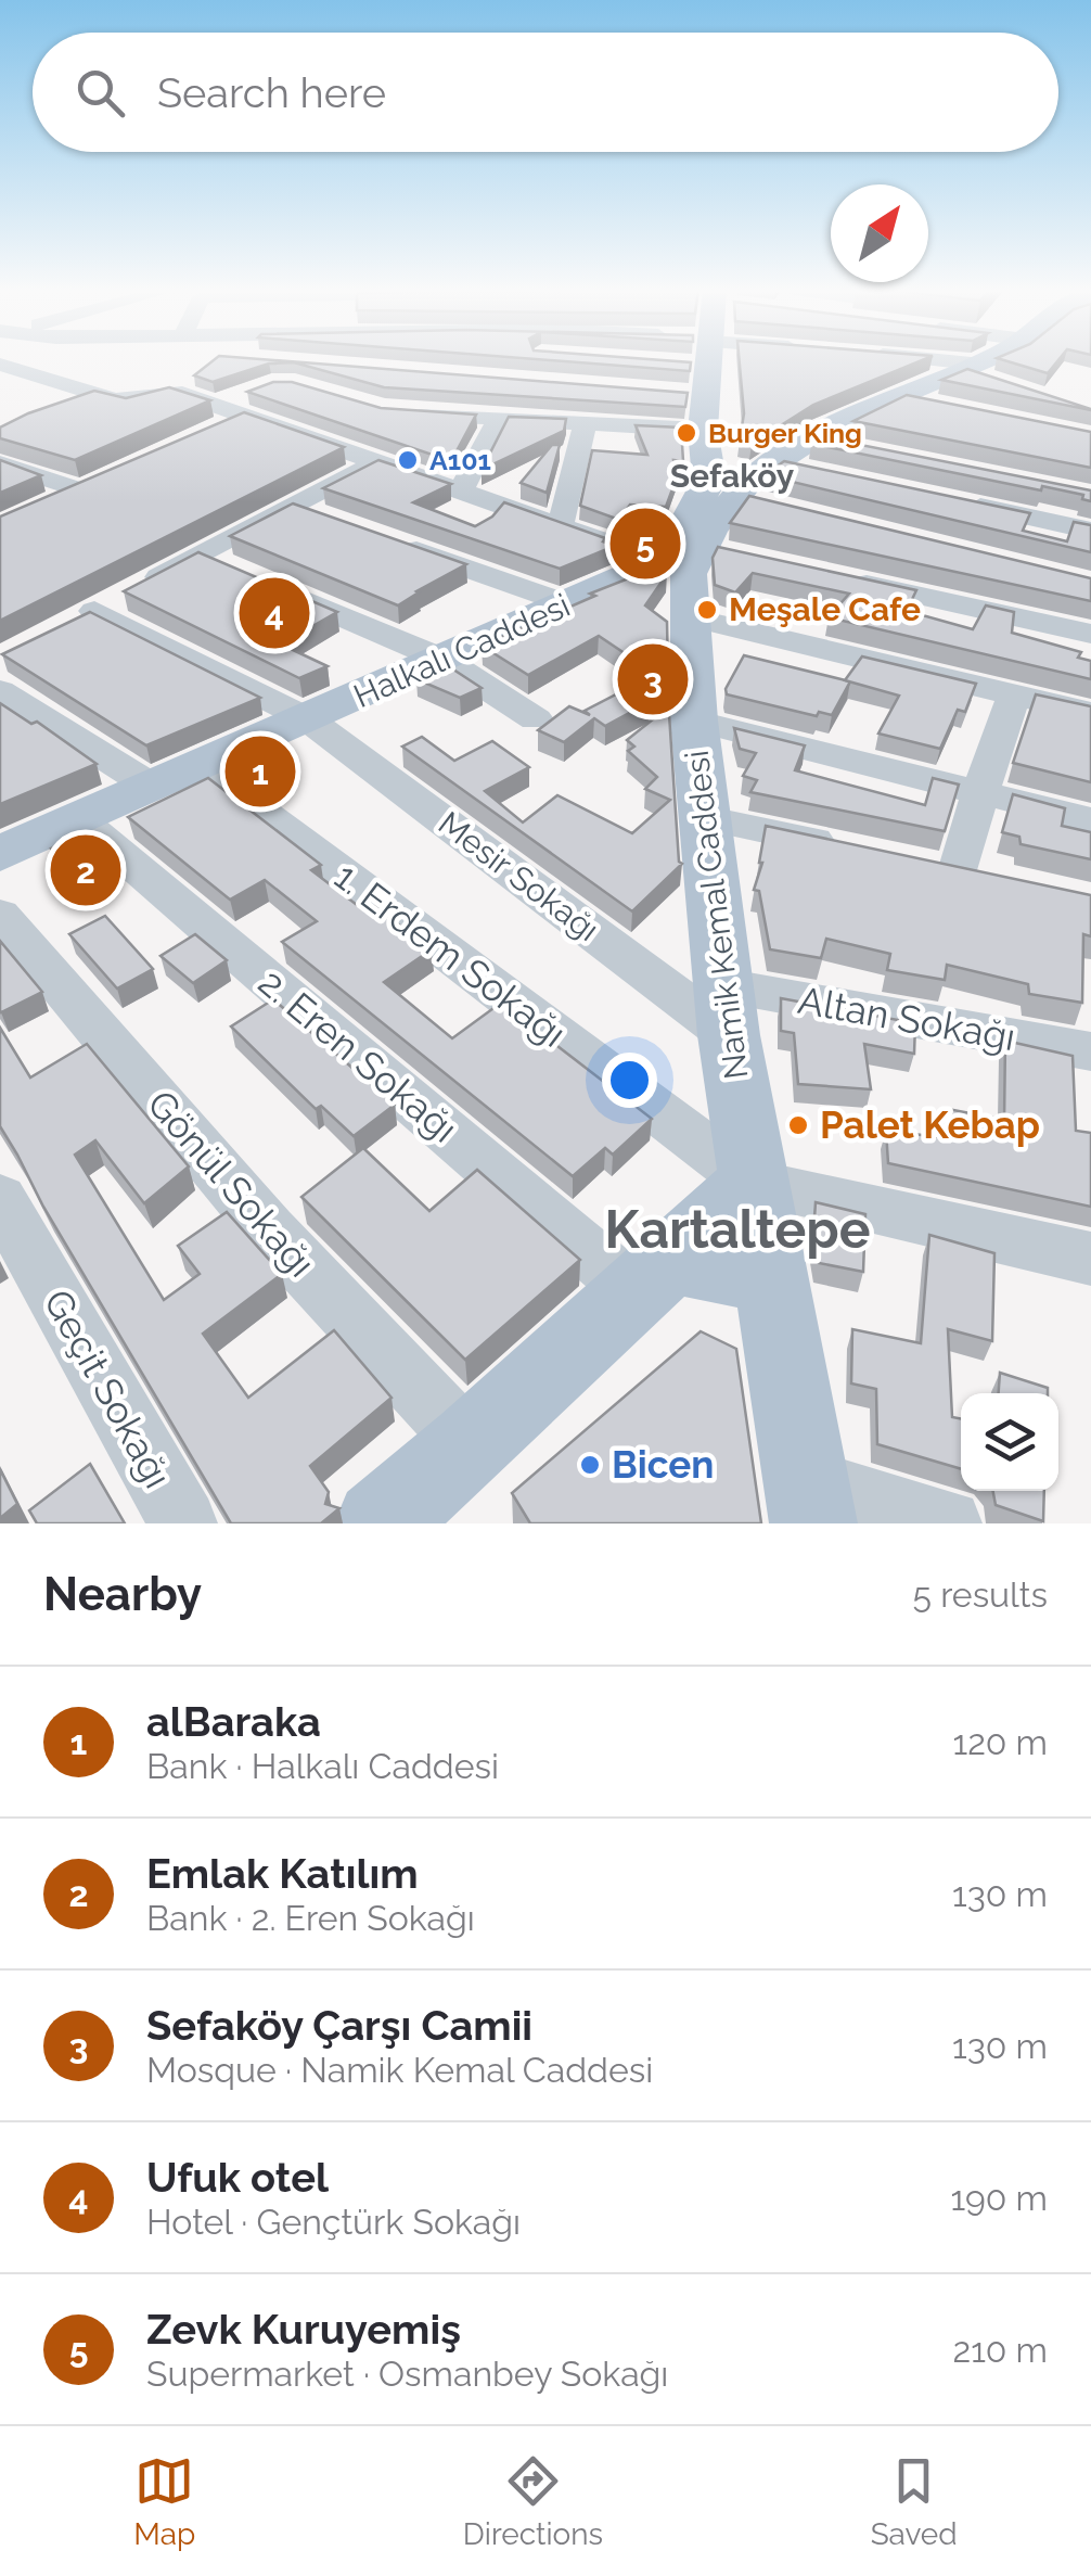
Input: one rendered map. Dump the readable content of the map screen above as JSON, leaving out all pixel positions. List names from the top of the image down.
{
  "streets": {
    "main road": ["Halkalı Caddesi", "Namik Kemal Caddesi"],
    "street": [
      "Mesir Sokağı",
      "1. Erdem Sokağı",
      "Altan Sokağı",
      "2. Eren Sokağı",
      "Gönül Sokağı",
      "Geçit Sokağı"
    ]
  },
  "crossings": [
    ["Halkalı Caddesi", "Mesir Sokağı"],
    ["Halkalı Caddesi", "Namik Kemal Caddesi"],
    ["Halkalı Caddesi", "1. Erdem Sokağı"],
    ["Halkalı Caddesi", "2. Eren Sokağı"],
    ["Mesir Sokağı", "Namik Kemal Caddesi"],
    ["Mesir Sokağı", "Altan Sokağı"],
    ["Namik Kemal Caddesi", "1. Erdem Sokağı"],
    ["Namik Kemal Caddesi", "Altan Sokağı"]
  ],
  "districts": ["Sefaköy", "Kartaltepe"],
  "places": [
    "Burger King",
    "A101",
    "Meşale Cafe",
    "Palet Kebap",
    "Bicen"
  ],
  "north": "top right",
  "page": {
    "search": "Search here",
    "pins": [
      "5",
      "4",
      "3",
      "1",
      "2"
    ],
    "heading": ["Nearby", "5 results"],
    "list": [
      {
        "mark": "1",
        "name": "alBaraka",
        "note": "Bank · Halkalı Caddesi",
        "value": "120 m"
      },
      {
        "mark": "2",
        "name": "Emlak Katılım",
        "note": "Bank · 2. Eren Sokağı",
        "value": "130 m"
      },
      {
        "mark": "3",
        "name": "Sefaköy Çarşı Camii",
        "note": "Mosque · Namik Kemal Caddesi",
        "value": "130 m"
      },
      {
        "mark": "4",
        "name": "Ufuk otel",
        "note": "Hotel · Gençtürk Sokağı",
        "value": "190 m"
      },
      {
        "mark": "5",
        "name": "Zevk Kuruyemiş",
        "note": "Supermarket · Osmanbey Sokağı",
        "value": "210 m"
      }
    ],
    "nav": ["Map", "Directions", "Saved"]
  }
}
